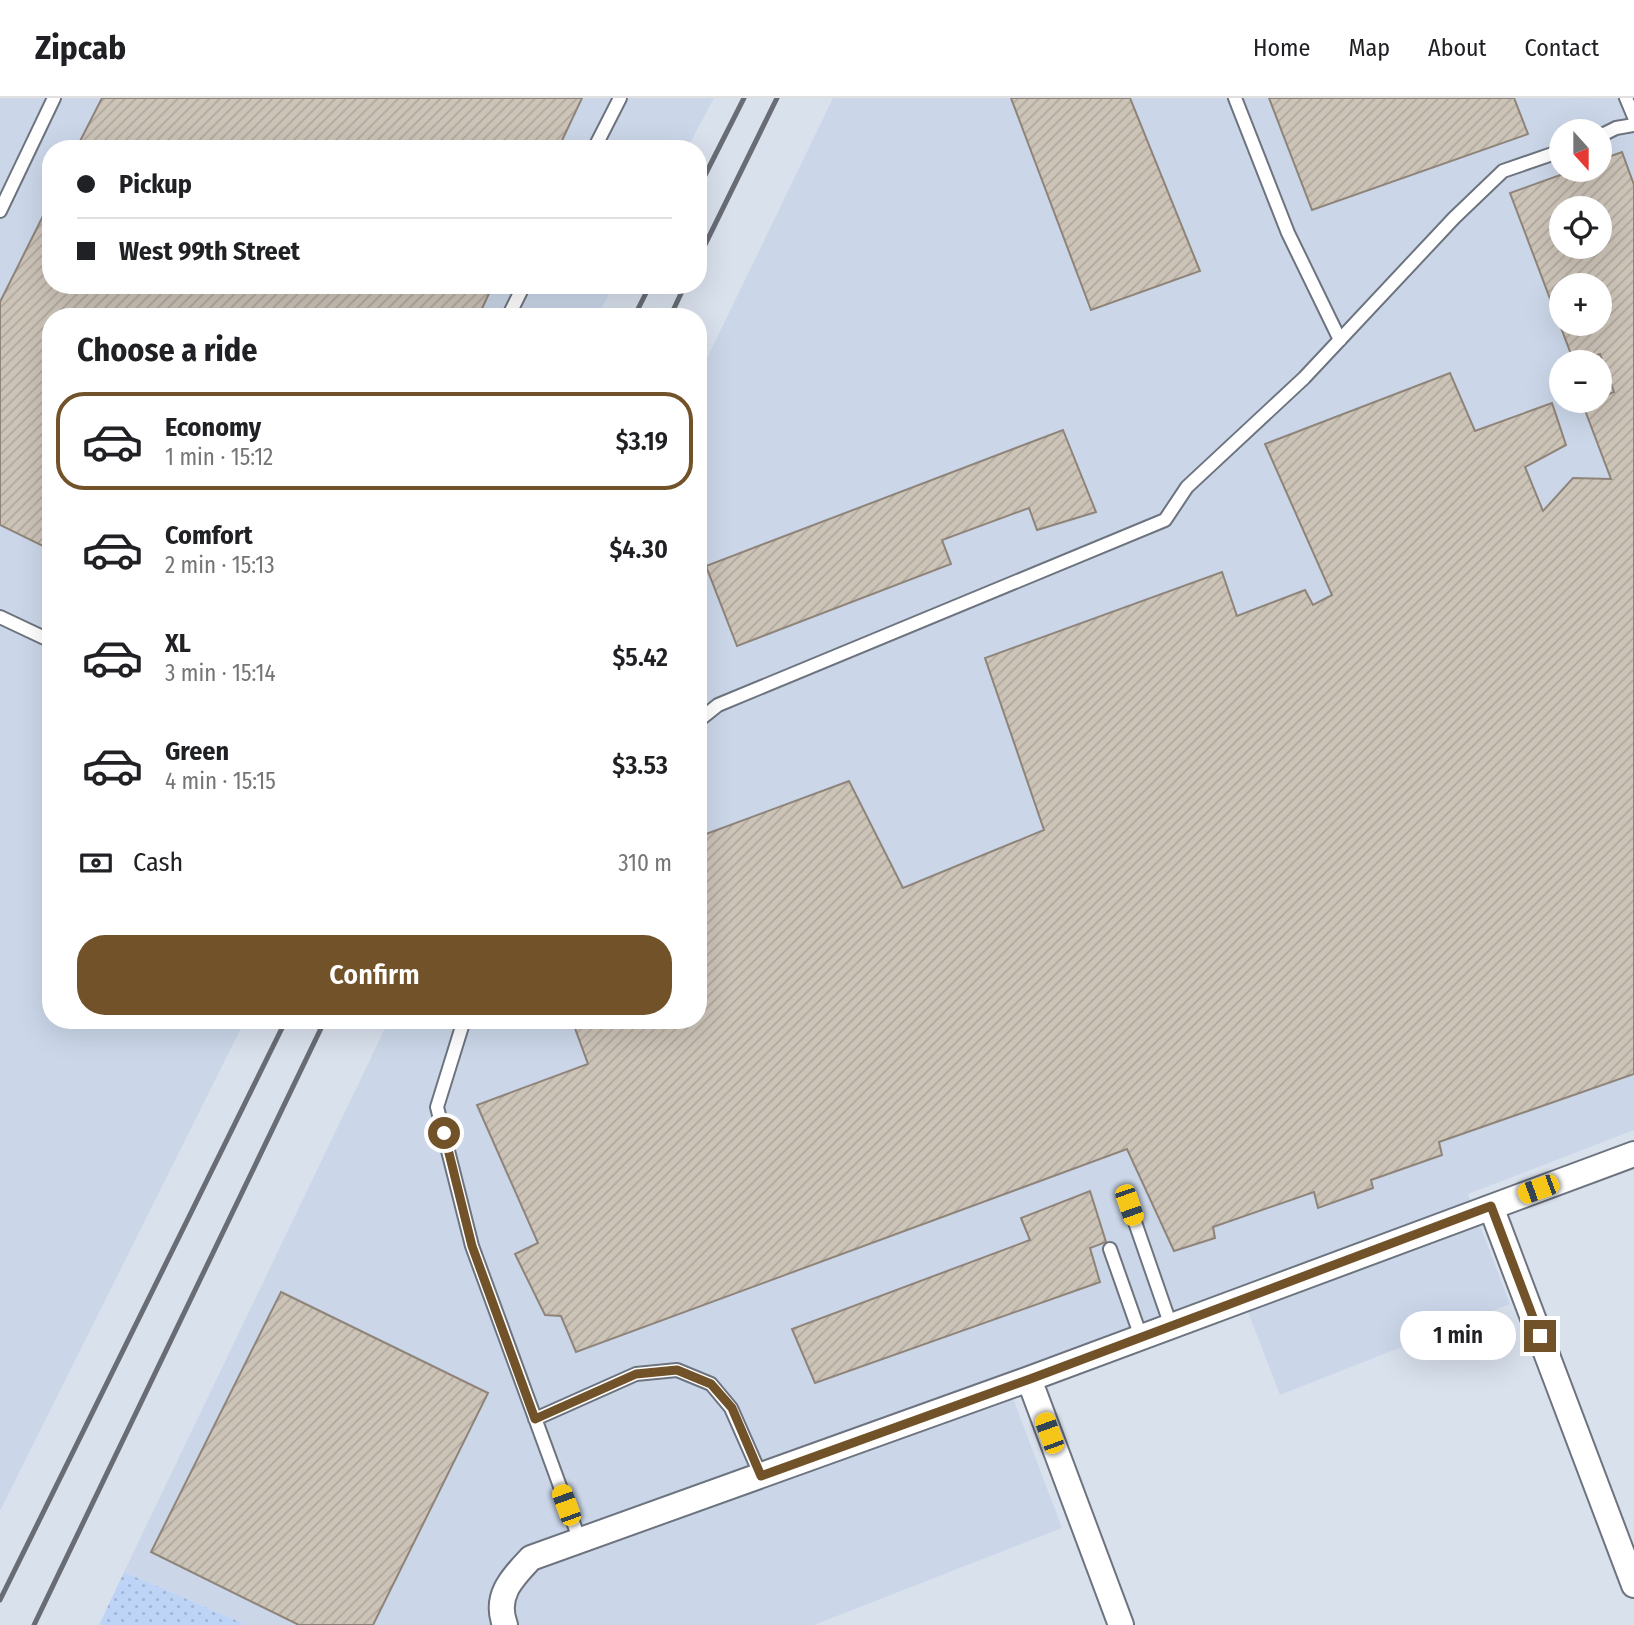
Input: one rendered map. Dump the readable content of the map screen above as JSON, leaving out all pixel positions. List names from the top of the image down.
{
  "north": "bottom",
  "page": {
    "header": "Zipcab",
    "nav": [
      "Home",
      "Map",
      "About",
      "Contact"
    ],
    "map_buttons": ["+", "−"],
    "banner": ["Pickup", "West 99th Street"],
    "heading": "Choose a ride",
    "list": [
      {
        "name": "Economy",
        "note": "1 min · 15:12",
        "value": "$3.19"
      },
      {
        "name": "Comfort",
        "note": "2 min · 15:13",
        "value": "$4.30"
      },
      {
        "name": "XL",
        "note": "3 min · 15:14",
        "value": "$5.42"
      },
      {
        "name": "Green",
        "note": "4 min · 15:15",
        "value": "$3.53"
      }
    ],
    "pay": ["Cash", "310 m"],
    "buttons": "Confirm",
    "bubble": "1 min"
  }
}
